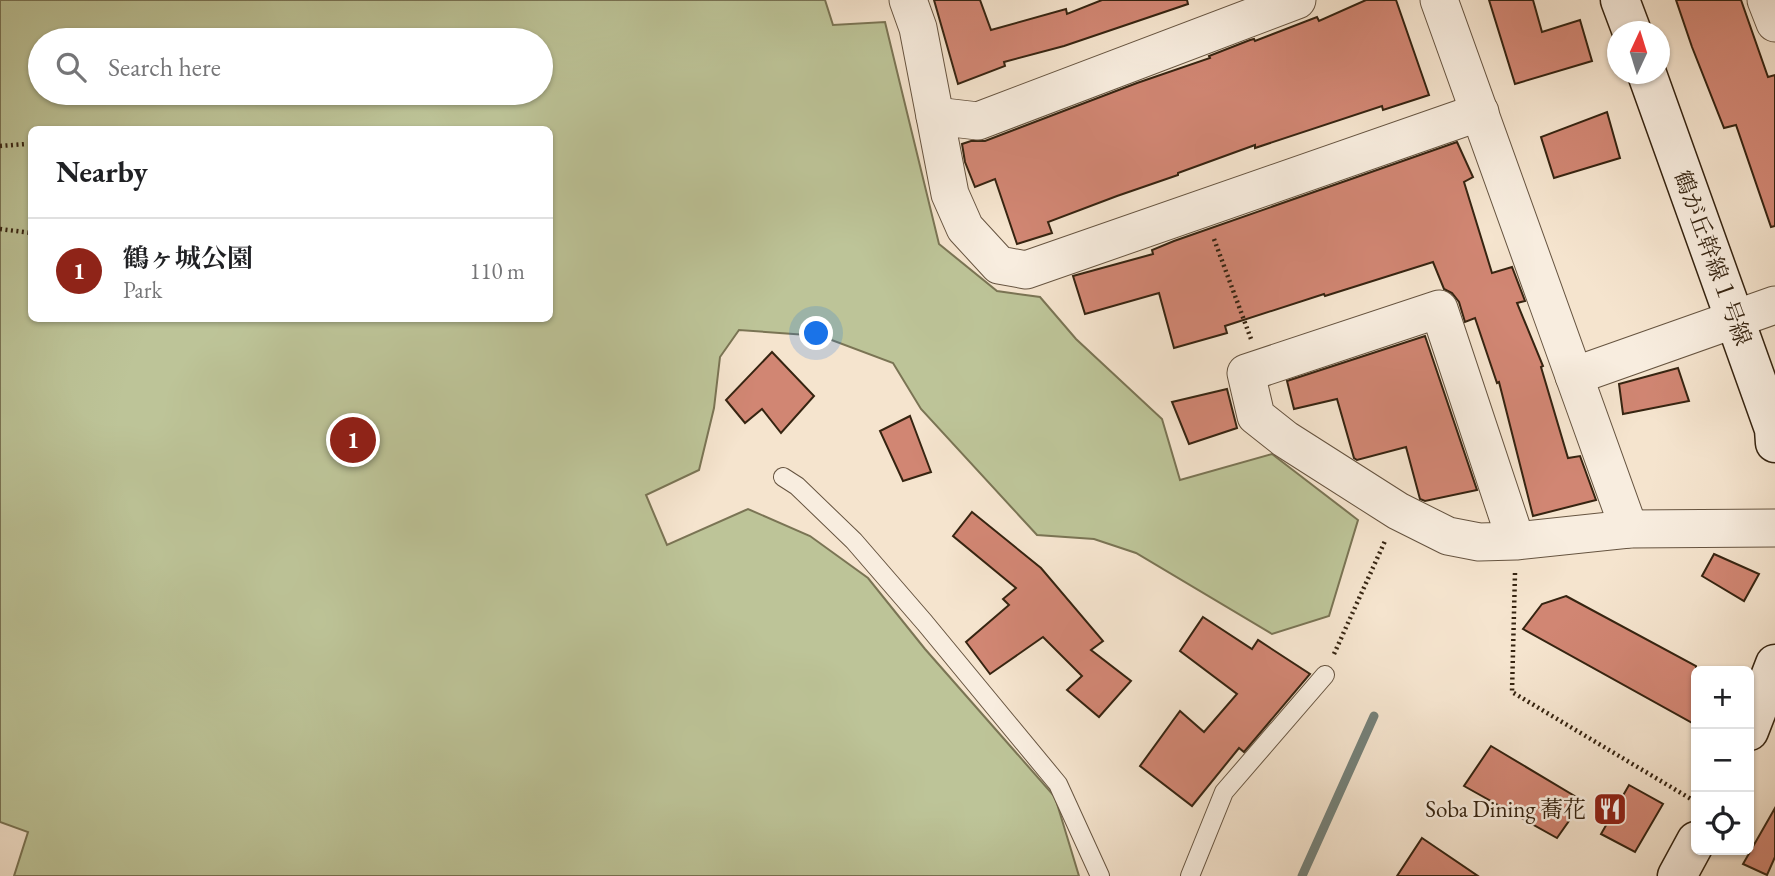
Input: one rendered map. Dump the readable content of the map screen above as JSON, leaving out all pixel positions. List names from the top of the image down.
{
  "streets": {
    "street": ["鶴が丘幹線１号線"]
  },
  "places": {
    "restaurant": ["Soba Dining 蕎花"]
  },
  "north": "top",
  "page": {
    "search": "Search here",
    "heading": "Nearby",
    "list": [
      {
        "mark": "1",
        "name": "鶴ヶ城公園",
        "note": "Park",
        "value": "110 m"
      }
    ],
    "pins": "1",
    "map_buttons": ["+", "−"]
  }
}
